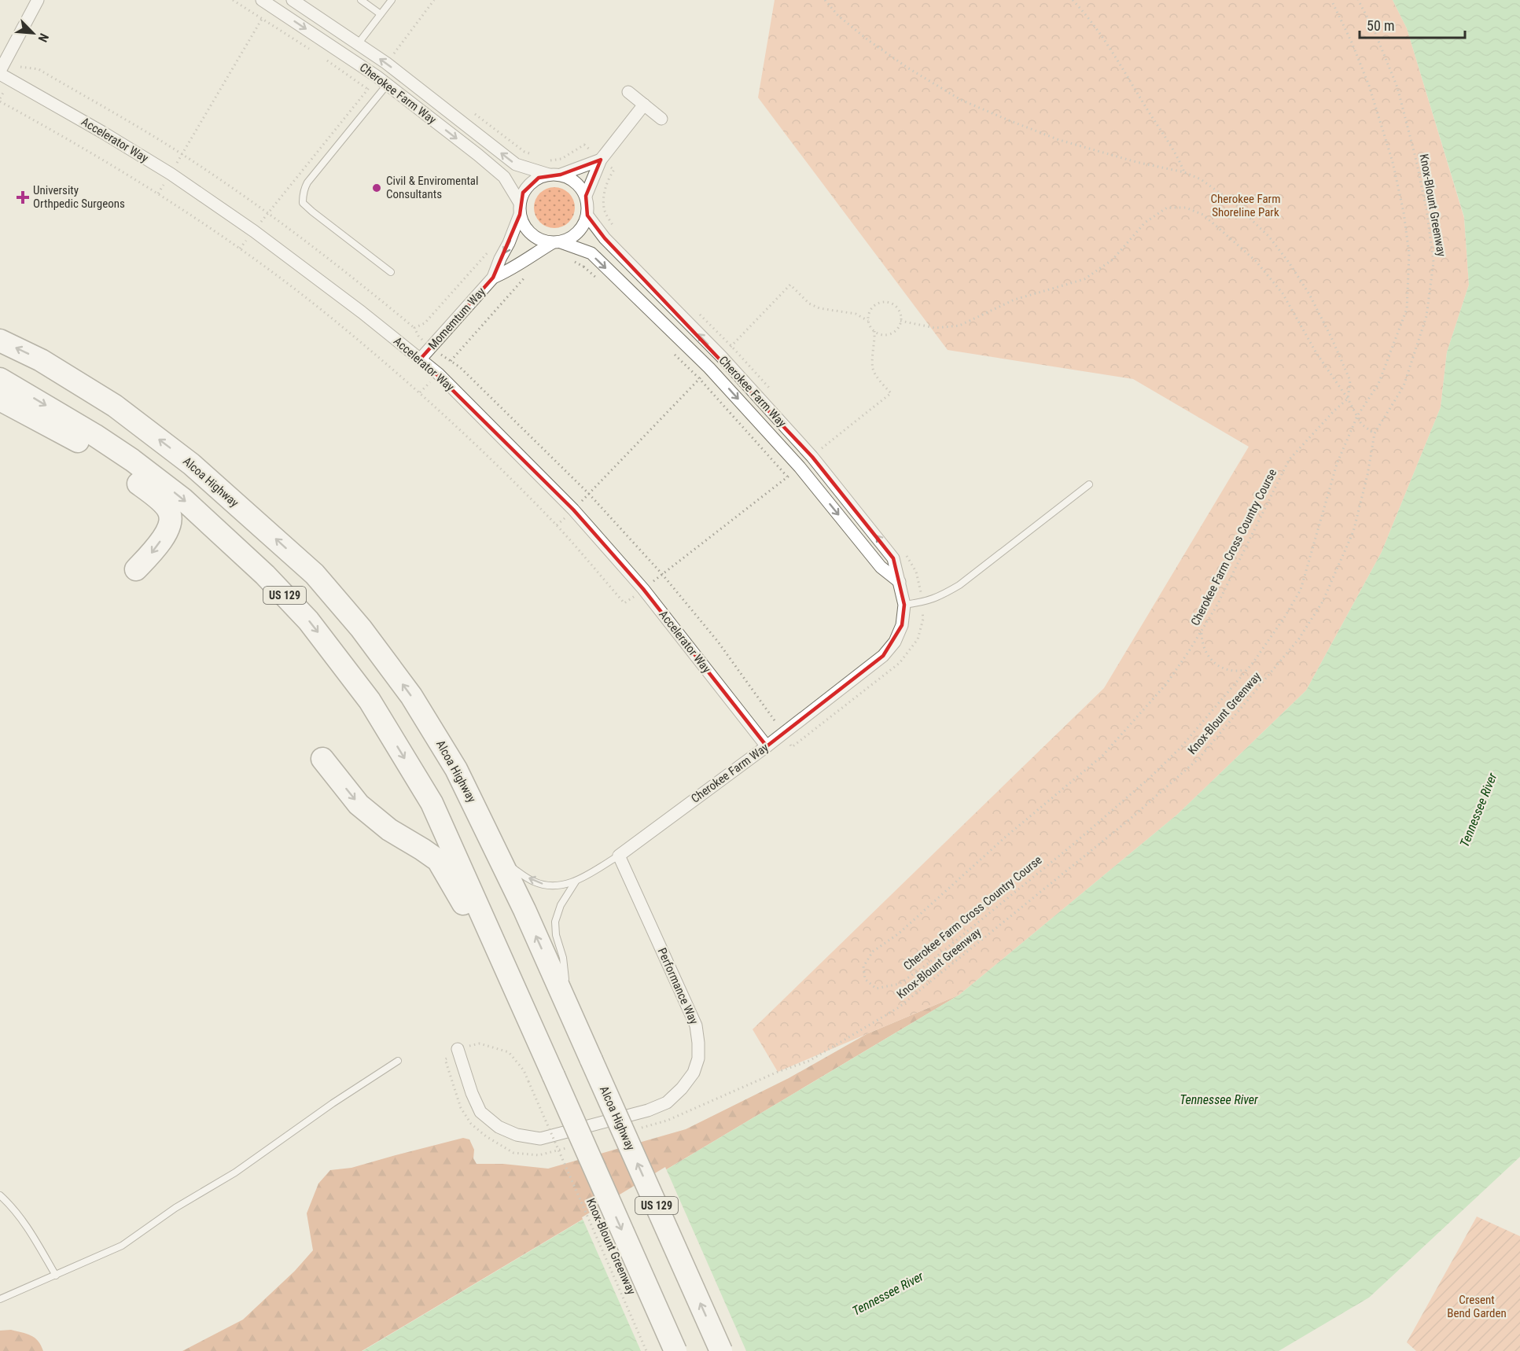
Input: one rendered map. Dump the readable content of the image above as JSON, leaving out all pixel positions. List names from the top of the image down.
{
  "streets": {
    "highway": ["Alcoa Highway", "US 129"],
    "street": [
      "Cherokee Farm Way",
      "Accelerator Way",
      "Momemtum Way",
      "Performance Way"
    ],
    "path": ["Knox-Blount Greenway", "Cherokee Farm Cross Country Course"]
  },
  "crossings": [
    ["Cherokee Farm Way", "Accelerator Way"],
    ["Cherokee Farm Way", "Momemtum Way"],
    ["Cherokee Farm Way", "Alcoa Highway"],
    ["Cherokee Farm Way", "Performance Way"],
    ["Accelerator Way", "Momemtum Way"],
    ["Knox-Blount Greenway", "Performance Way"]
  ],
  "water": ["Tennessee River"],
  "parks": ["Cherokee Farm Shoreline Park", "Cresent Bend Garden"],
  "places": {
    "other": ["Civil & Enviromental Consultants"],
    "health": ["University Orthpedic Surgeons"]
  },
  "scale_bar": "50 m",
  "north": "bottom right"
}
